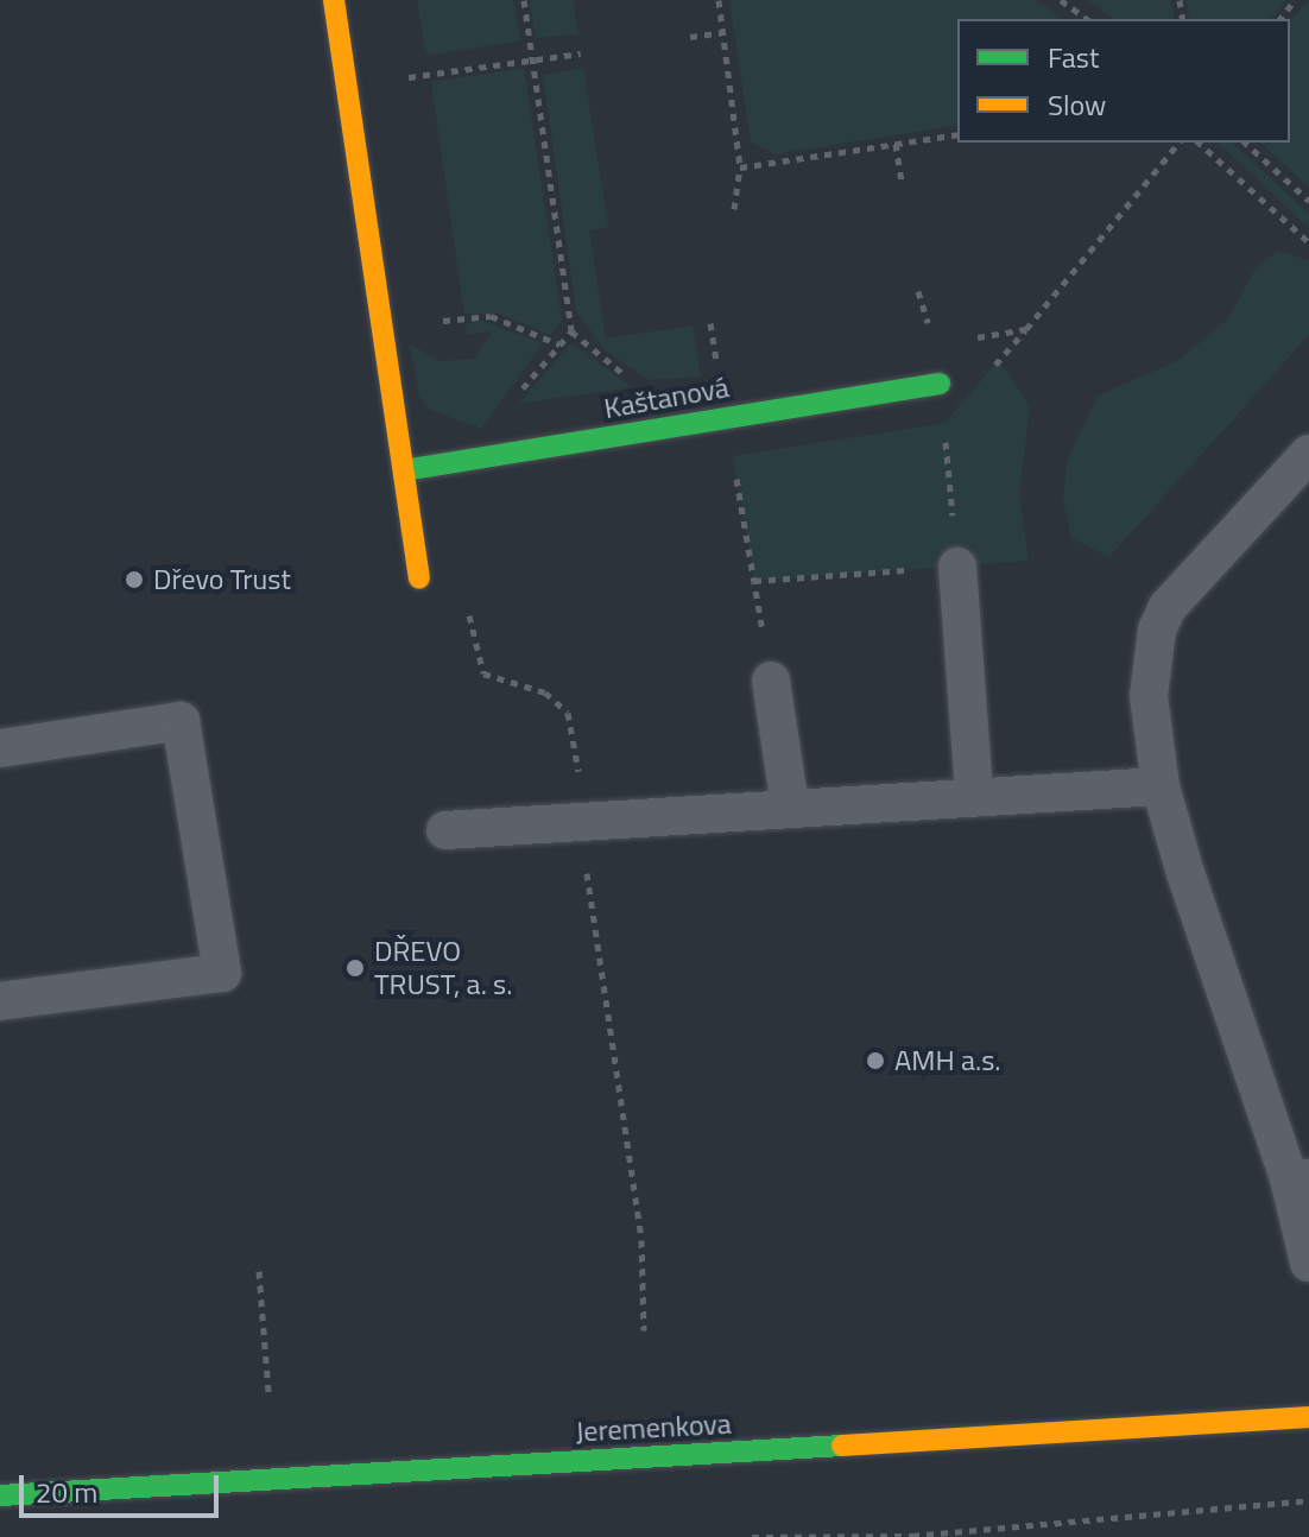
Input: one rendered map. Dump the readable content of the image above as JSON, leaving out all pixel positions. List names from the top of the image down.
{
  "streets": {
    "street": ["Kaštanová", "Jeremenkova"]
  },
  "places": ["Dřevo Trust", "DŘEVO TRUST, a. s.", "AMH a.s."],
  "legend": ["Fast", "Slow"],
  "scale_bar": "20 m"
}
